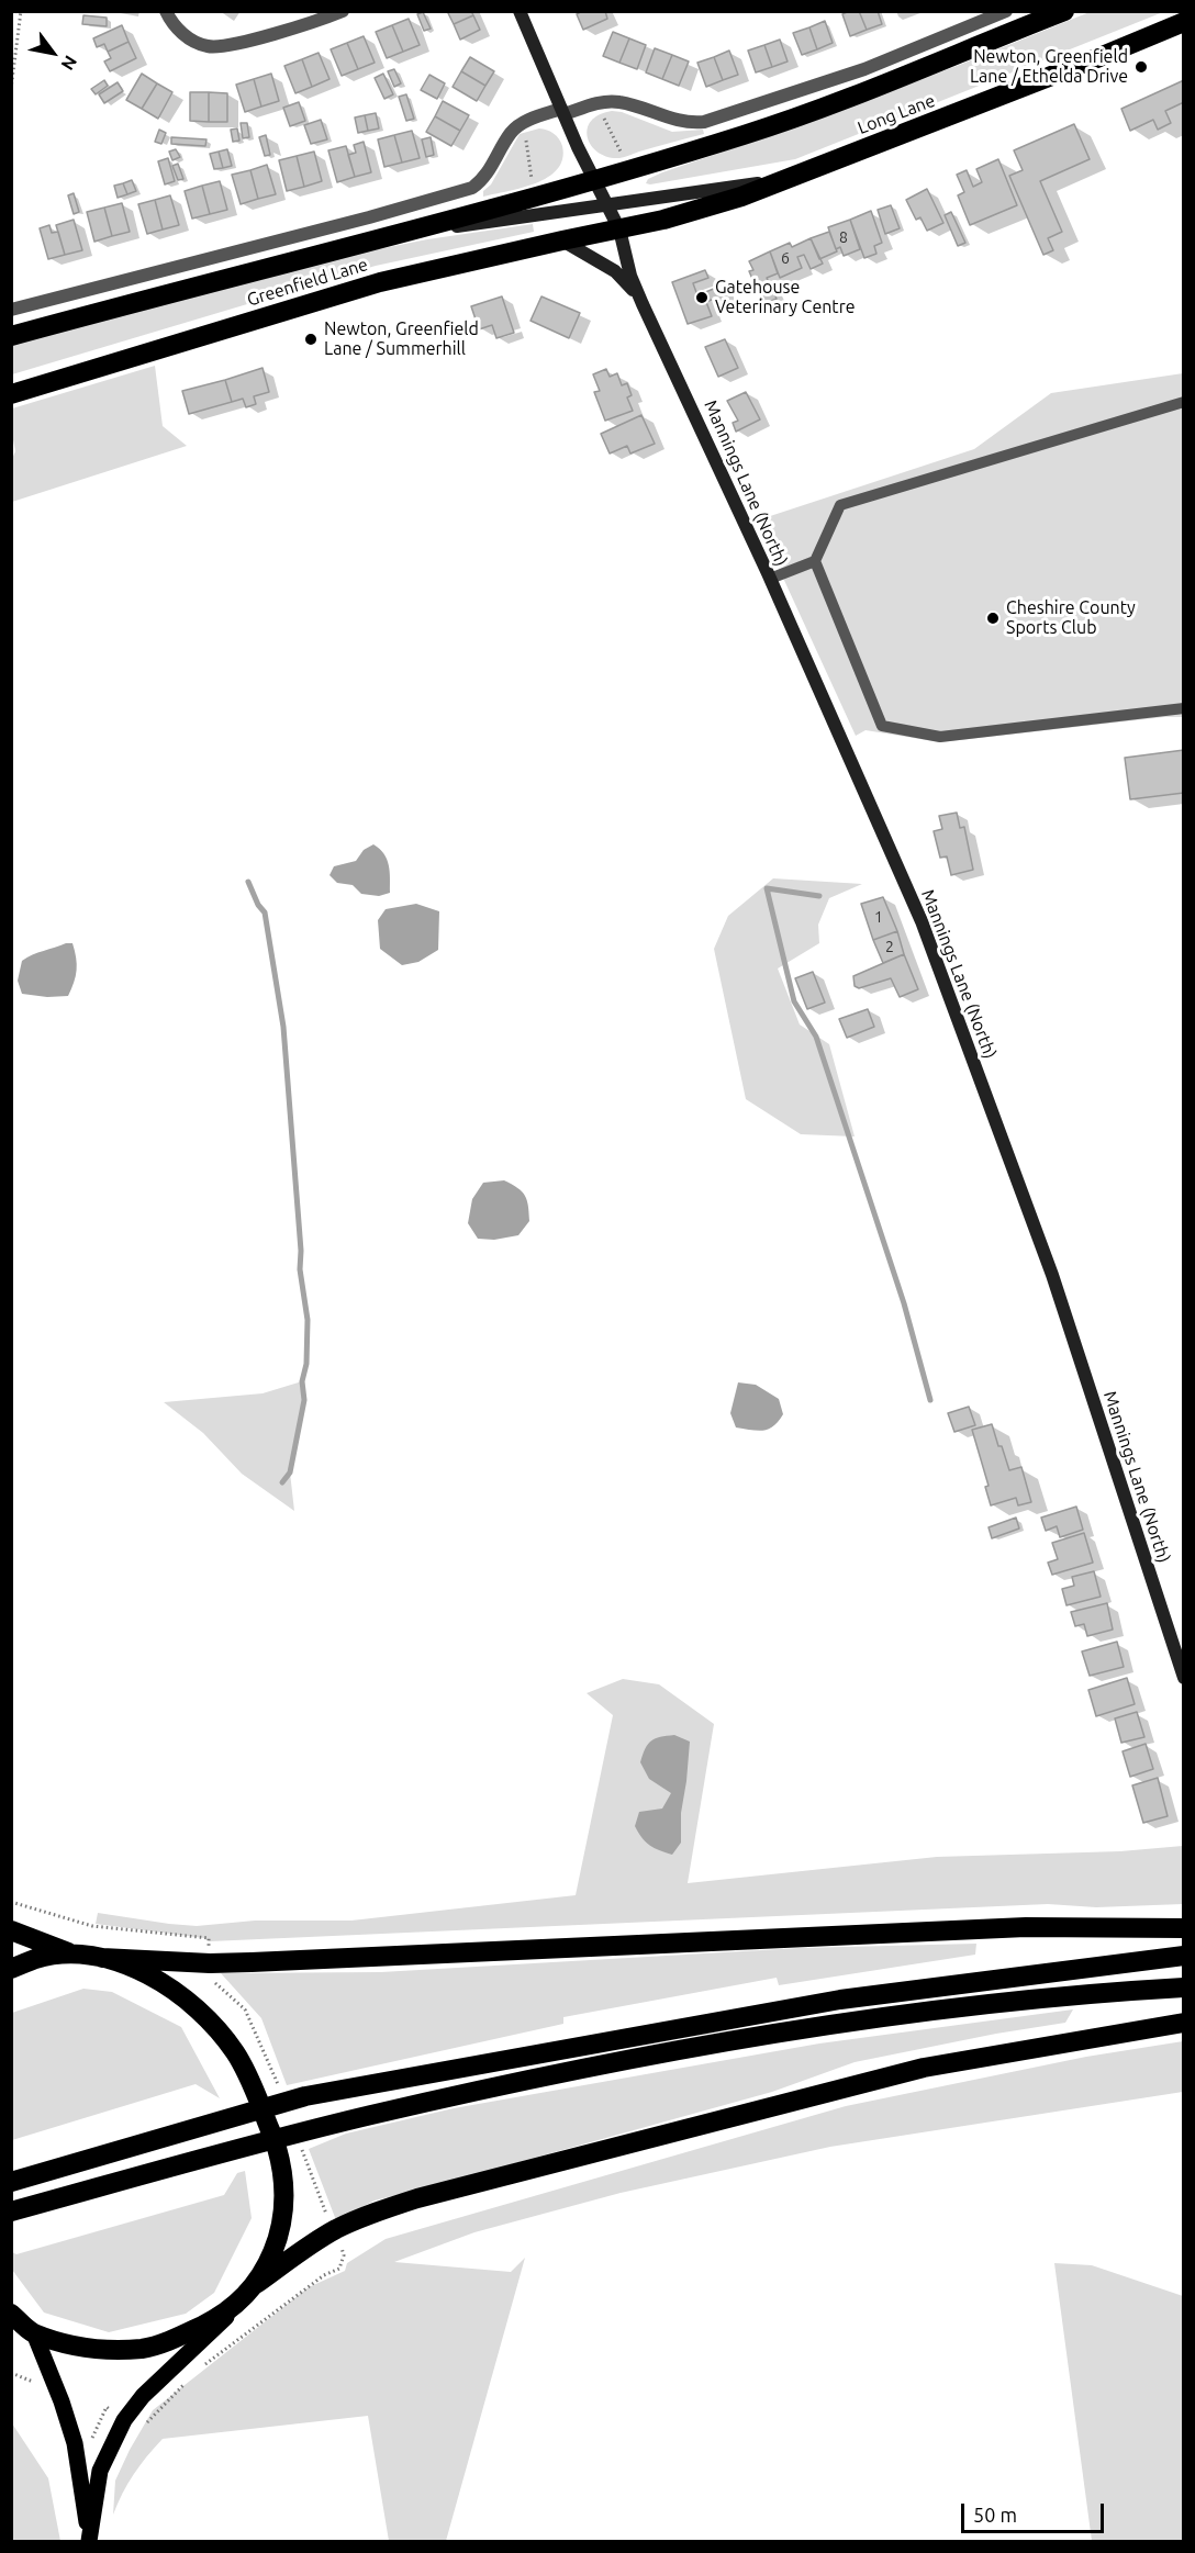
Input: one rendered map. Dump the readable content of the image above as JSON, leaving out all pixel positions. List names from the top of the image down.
{
  "streets": {
    "highway": ["Long Lane", "Greenfield Lane"],
    "street": ["Mannings Lane (North)"]
  },
  "crossings": [
    ["Long Lane", "Greenfield Lane"],
    ["Long Lane", "Mannings Lane (North)"],
    ["Greenfield Lane", "Mannings Lane (North)"]
  ],
  "places": [
    "Newton, Greenfield Lane / Ethelda Drive",
    "Gatehouse Veterinary Centre",
    "Newton, Greenfield Lane / Summerhill",
    "Cheshire County Sports Club"
  ],
  "house_numbers": [
    "8",
    "6",
    "1",
    "2"
  ],
  "scale_bar": "50 m",
  "north": "bottom right"
}
